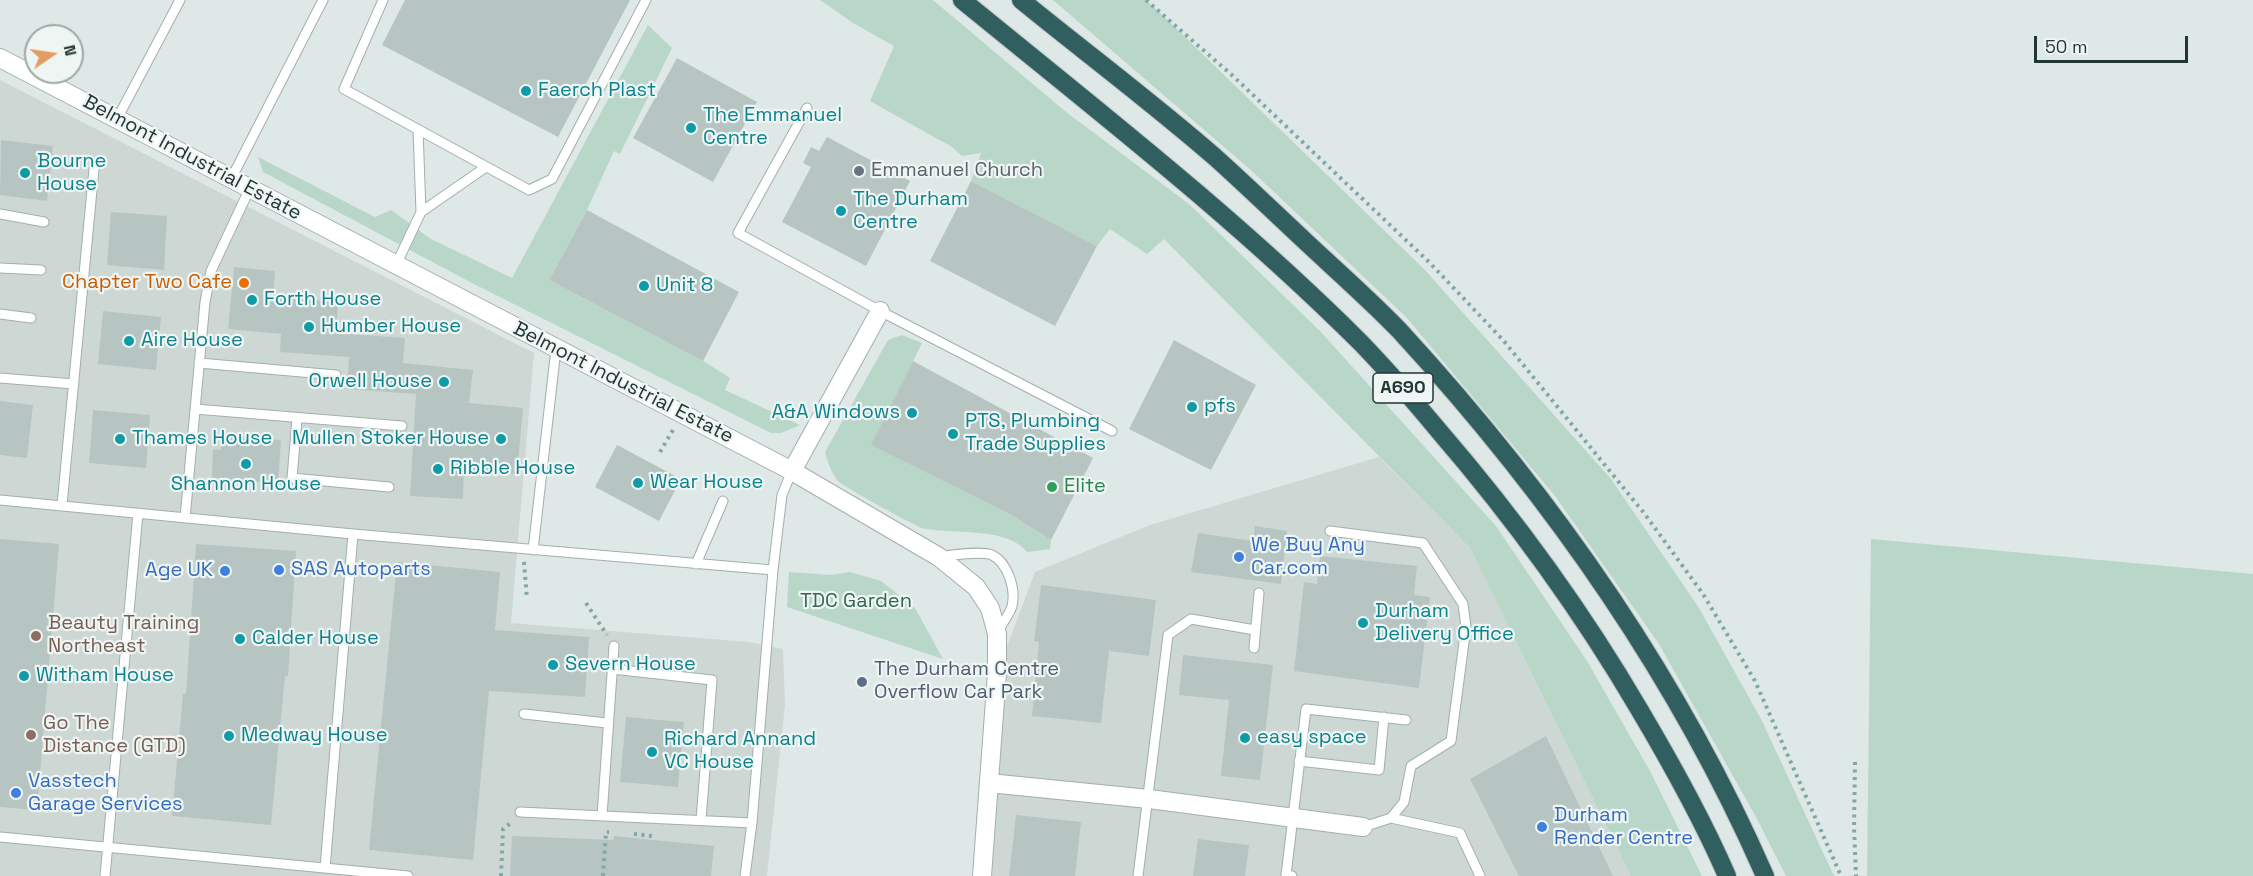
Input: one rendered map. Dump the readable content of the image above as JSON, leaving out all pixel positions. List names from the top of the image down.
{
  "streets": {
    "highway": ["A690"],
    "street": ["Belmont Industrial Estate"]
  },
  "parks": ["TDC Garden"],
  "places": [
    "Faerch Plast",
    "The Emmanuel Centre",
    "Emmanuel Church",
    "Bourne House",
    "The Durham Centre",
    "Chapter Two Cafe",
    "Unit 8",
    "Forth House",
    "Humber House",
    "Aire House",
    "Orwell House",
    "pfs",
    "A&A Windows",
    "PTS, Plumbing Trade Supplies",
    "Thames House",
    "Mullen Stoker House",
    "Shannon House",
    "Ribble House",
    "Wear House",
    "Elite",
    "We Buy Any Car.com",
    "SAS Autoparts",
    "Age UK",
    "Durham Delivery Office",
    "Beauty Training Northeast",
    "Calder House",
    "Severn House",
    "Witham House",
    "The Durham Centre Overflow Car Park",
    "Go The Distance (GTD)",
    "Medway House",
    "easy space",
    "Richard Annand VC House",
    "Vasstech Garage Services",
    "Durham Render Centre"
  ],
  "scale_bar": "50 m",
  "north": "right"
}
